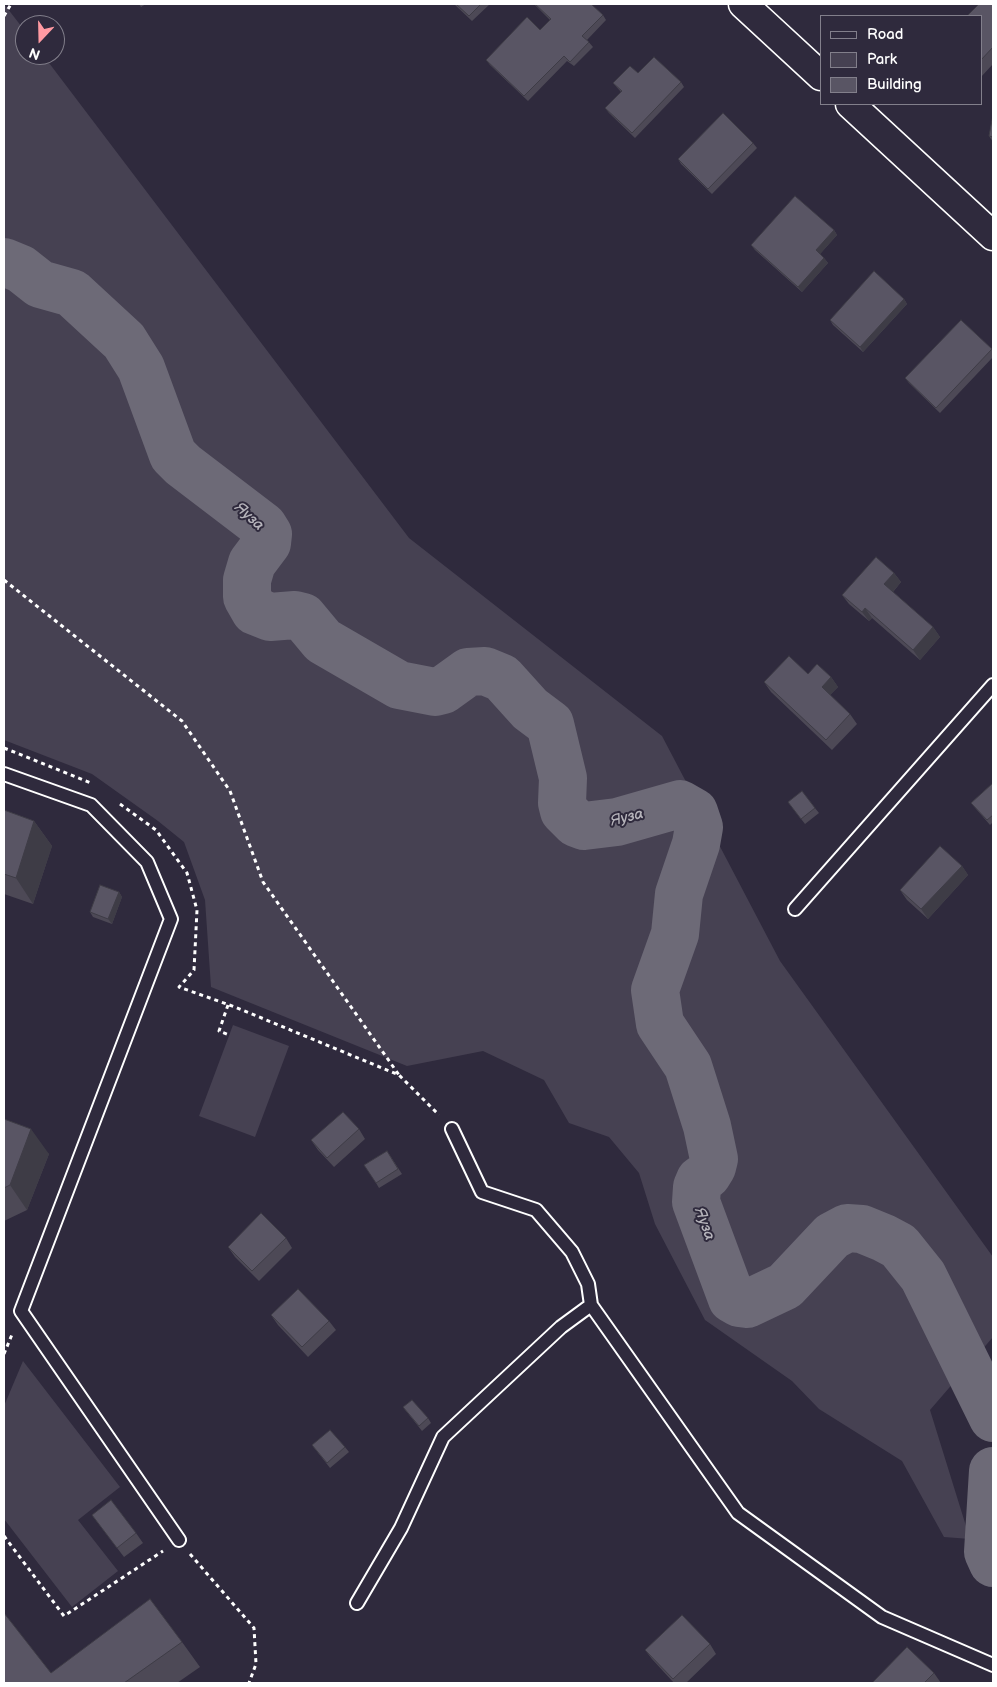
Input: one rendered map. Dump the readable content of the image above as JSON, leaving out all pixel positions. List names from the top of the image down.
{
  "water": ["Яуза"],
  "legend": ["Road", "Park", "Building"],
  "north": "bottom"
}
